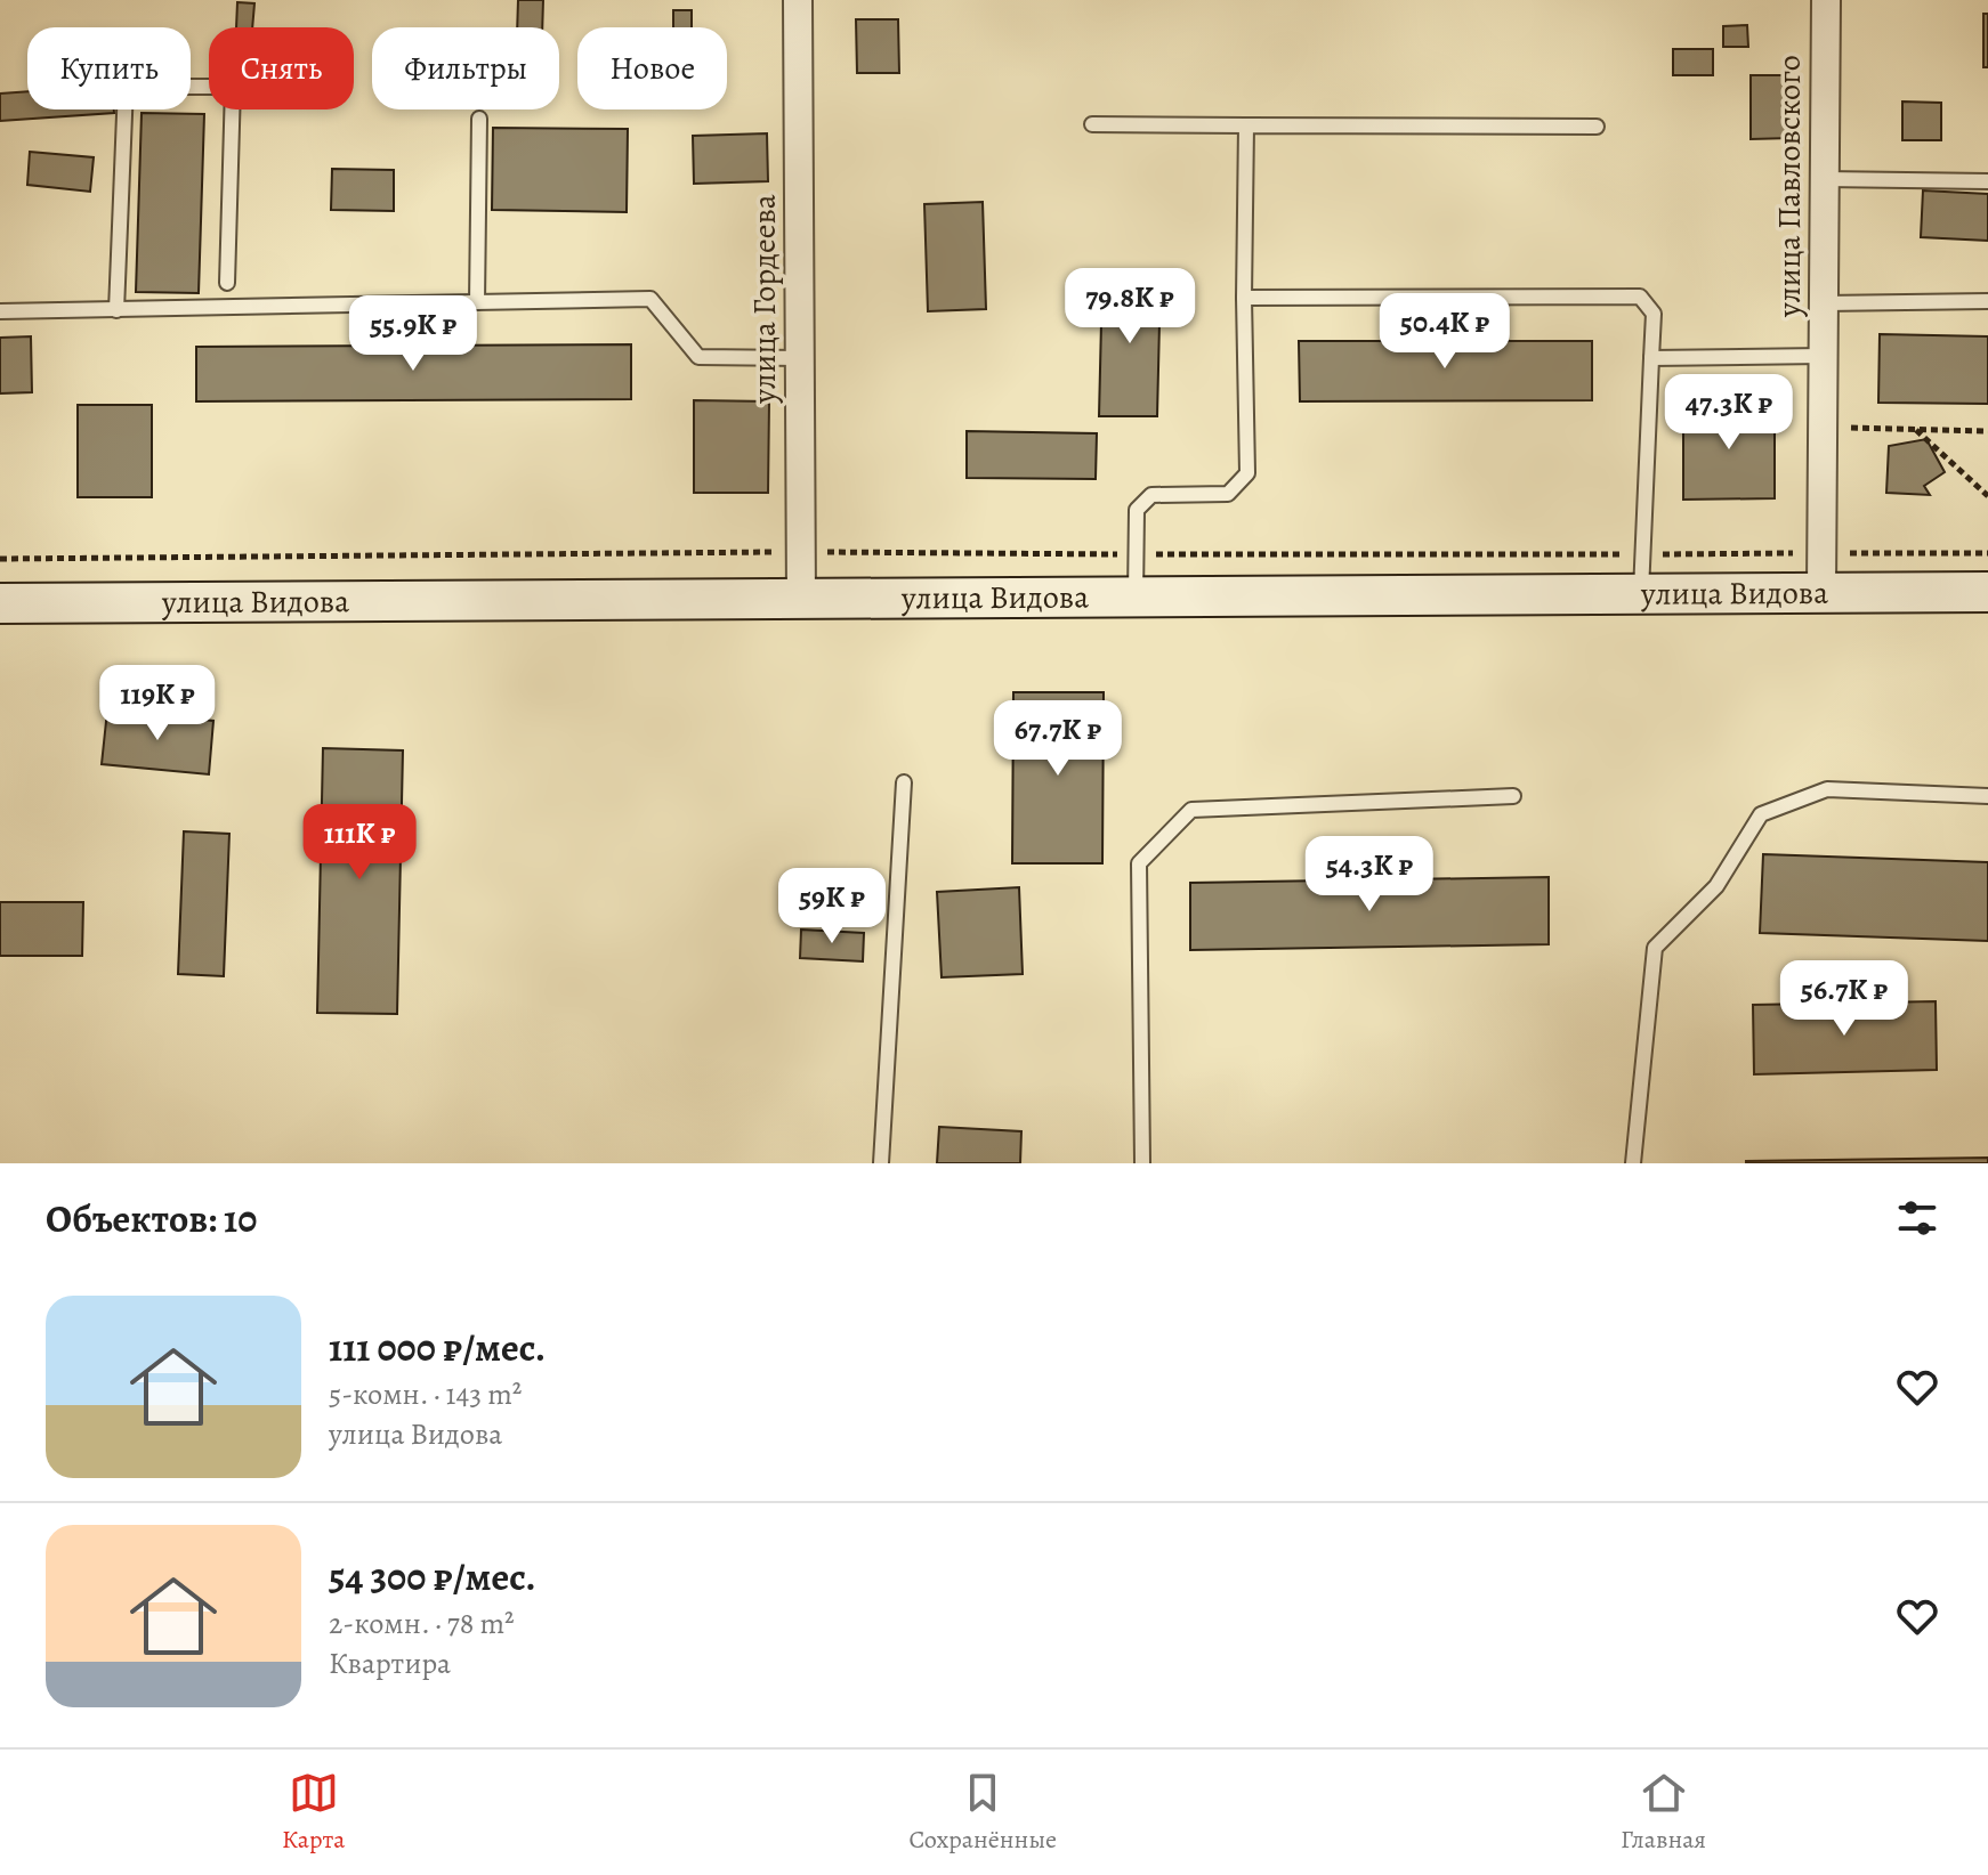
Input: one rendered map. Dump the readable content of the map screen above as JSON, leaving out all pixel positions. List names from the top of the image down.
{
  "streets": {
    "street": ["улица Павловского", "улица Гордеева", "улица Видова"]
  },
  "crossings": [
    ["улица Павловского", "улица Видова"],
    ["улица Гордеева", "улица Видова"]
  ],
  "page": {
    "chip": [
      "Купить",
      "Снять",
      "Фильтры",
      "Новое"
    ],
    "price": [
      "79.8K ₽",
      "50.4K ₽",
      "55.9K ₽",
      "47.3K ₽",
      "119K ₽",
      "67.7K ₽",
      "111K ₽",
      "54.3K ₽",
      "59K ₽",
      "56.7K ₽"
    ],
    "heading": "Объектов: 10",
    "list": [
      {
        "name": "111 000 ₽/мес.",
        "note": "5-комн. · 143 m² · улица Видова"
      },
      {
        "name": "54 300 ₽/мес.",
        "note": "2-комн. · 78 m² · Квартира"
      }
    ],
    "tabs": ["Карта", "Сохранённые", "Главная"]
  }
}
